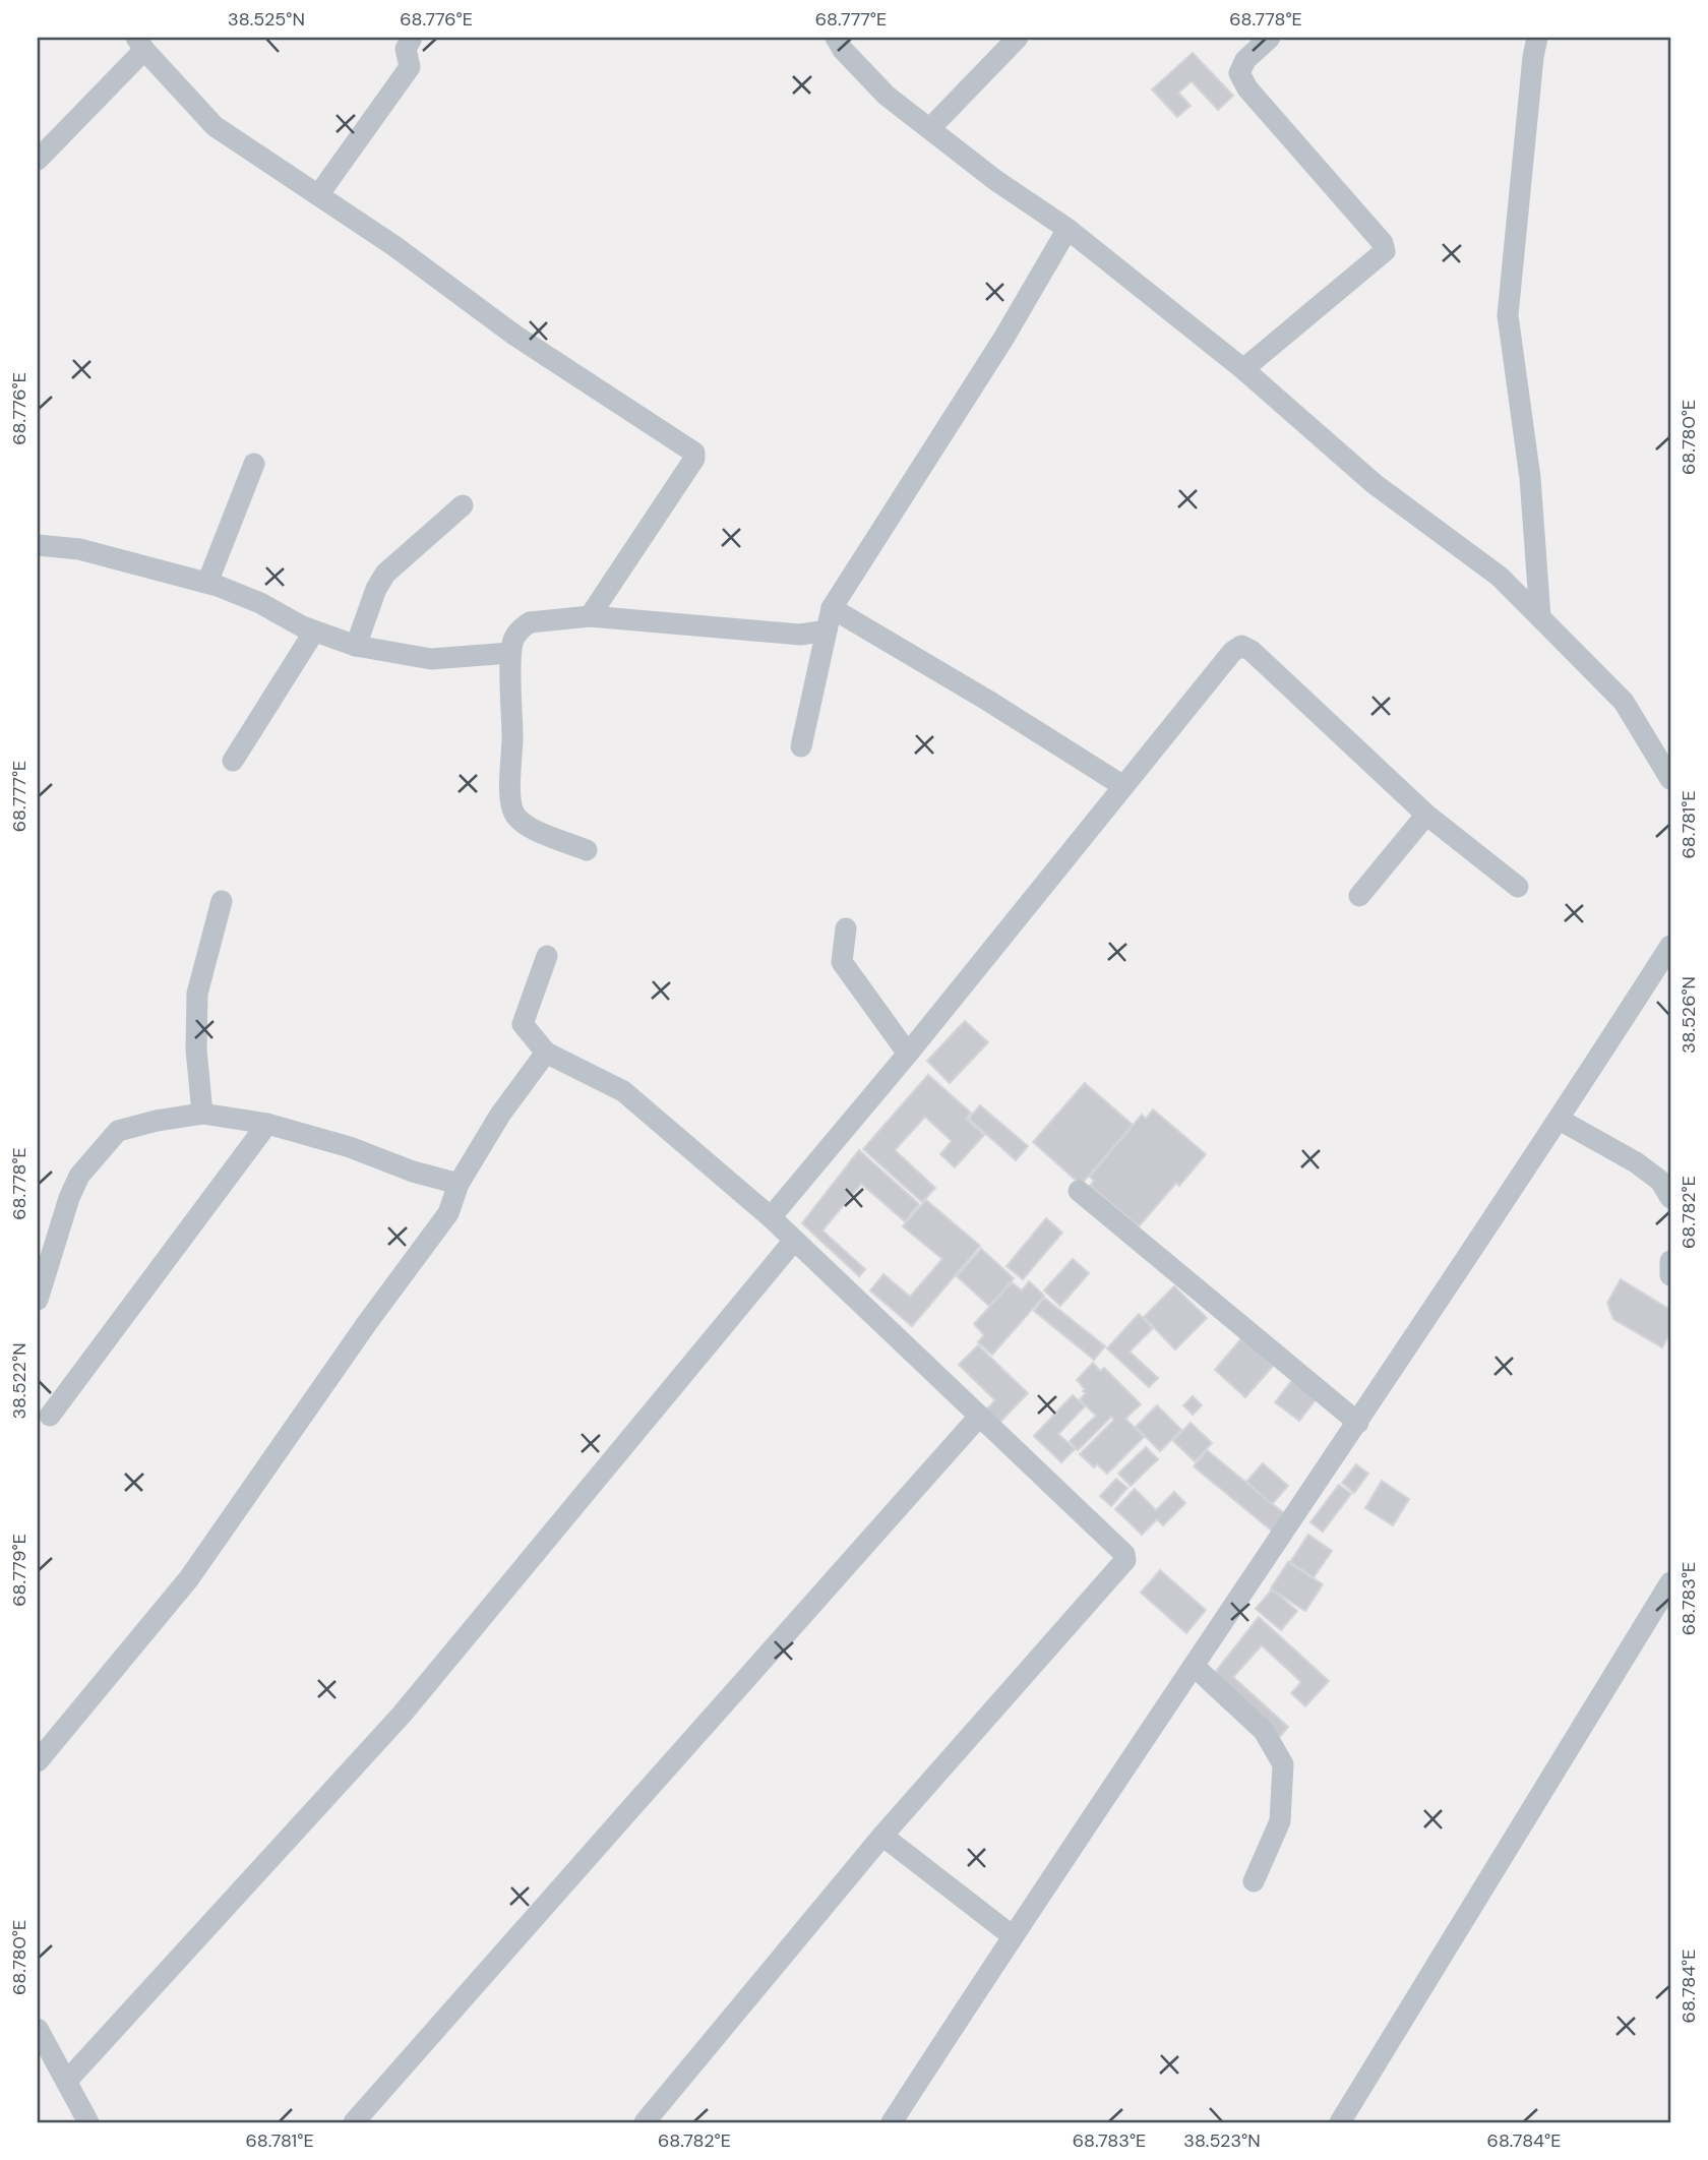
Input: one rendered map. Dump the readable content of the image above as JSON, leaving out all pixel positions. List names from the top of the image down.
{
  "coordinates": [
    "38.525°N",
    "68.776°E",
    "68.777°E",
    "68.778°E",
    "68.780°E",
    "68.781°E",
    "38.526°N",
    "68.782°E",
    "38.522°N",
    "68.779°E",
    "68.783°E",
    "68.784°E",
    "38.523°N"
  ]
}
